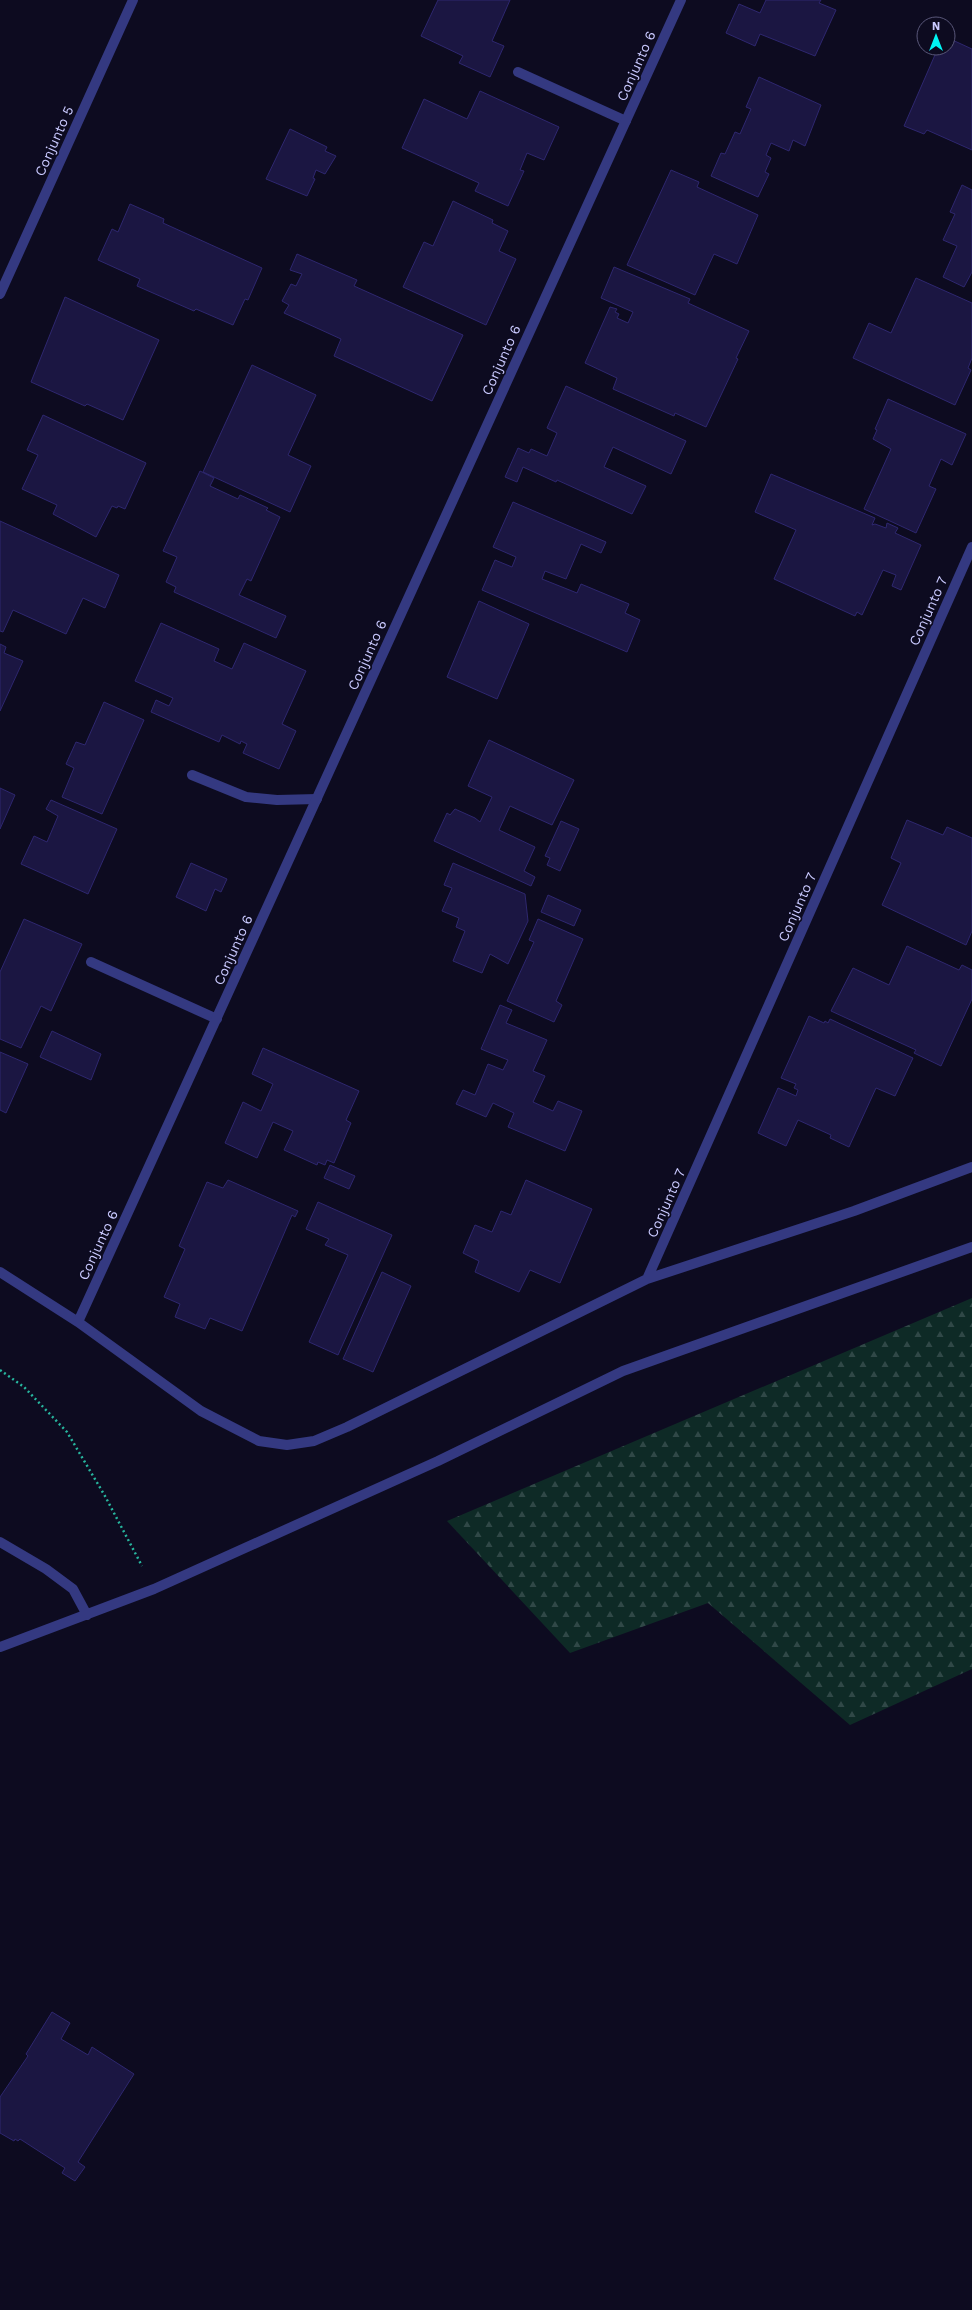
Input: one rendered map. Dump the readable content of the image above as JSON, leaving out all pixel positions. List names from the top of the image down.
{
  "streets": {
    "street": ["Conjunto 6", "Conjunto 5", "Conjunto 7"]
  },
  "north": "top"
}
